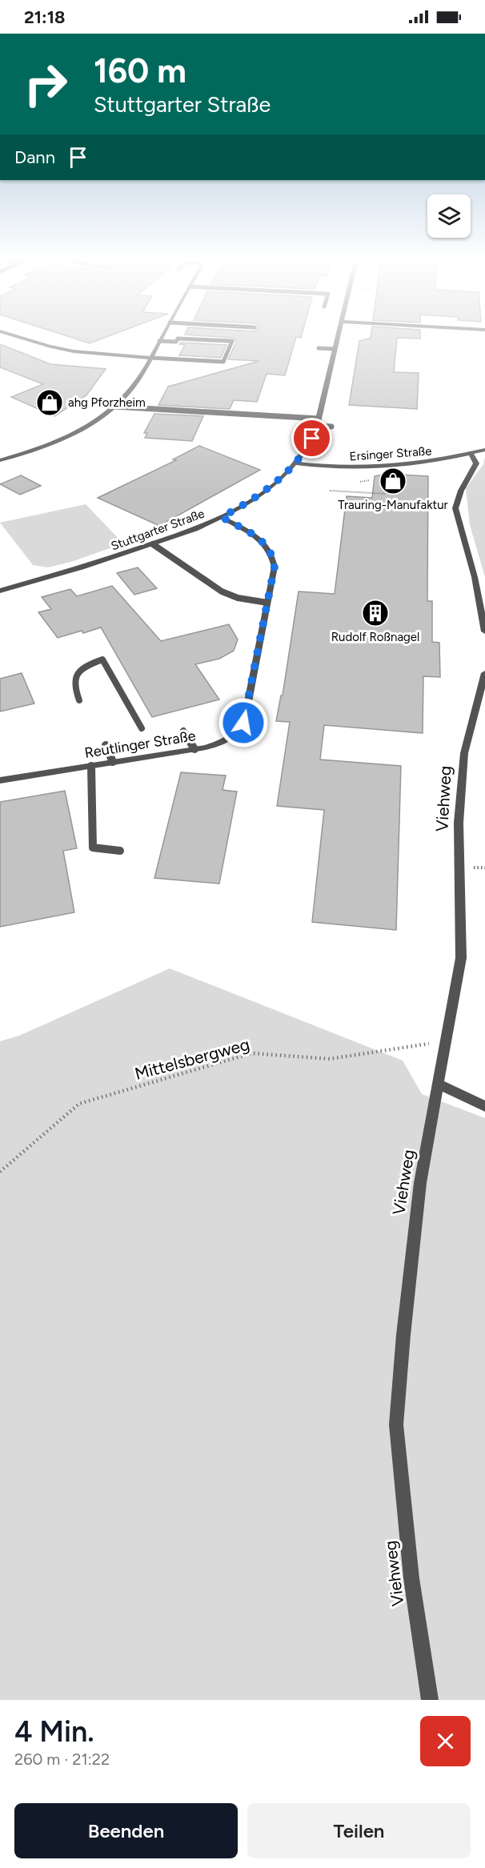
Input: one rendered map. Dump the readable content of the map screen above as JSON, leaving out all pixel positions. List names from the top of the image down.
{
  "streets": {
    "street": [
      "Ersinger Straße",
      "Stuttgarter Straße",
      "Reutlinger Straße",
      "Viehweg"
    ],
    "path": ["Mittelsbergweg"]
  },
  "crossings": [
    ["Ersinger Straße", "Stuttgarter Straße"],
    ["Stuttgarter Straße", "Reutlinger Straße"],
    ["Viehweg", "Mittelsbergweg"]
  ],
  "places": {
    "shop": ["ahg Pforzheim", "Trauring-Manufaktur"],
    "building": ["Rudolf Roßnagel"]
  },
  "page": {
    "status": "21:18",
    "turn": ["160 m", "Stuttgarter Straße"],
    "then": "Dann",
    "heading": ["4 Min.", "260 m · 21:22"],
    "buttons": ["Beenden", "Teilen"]
  }
}
